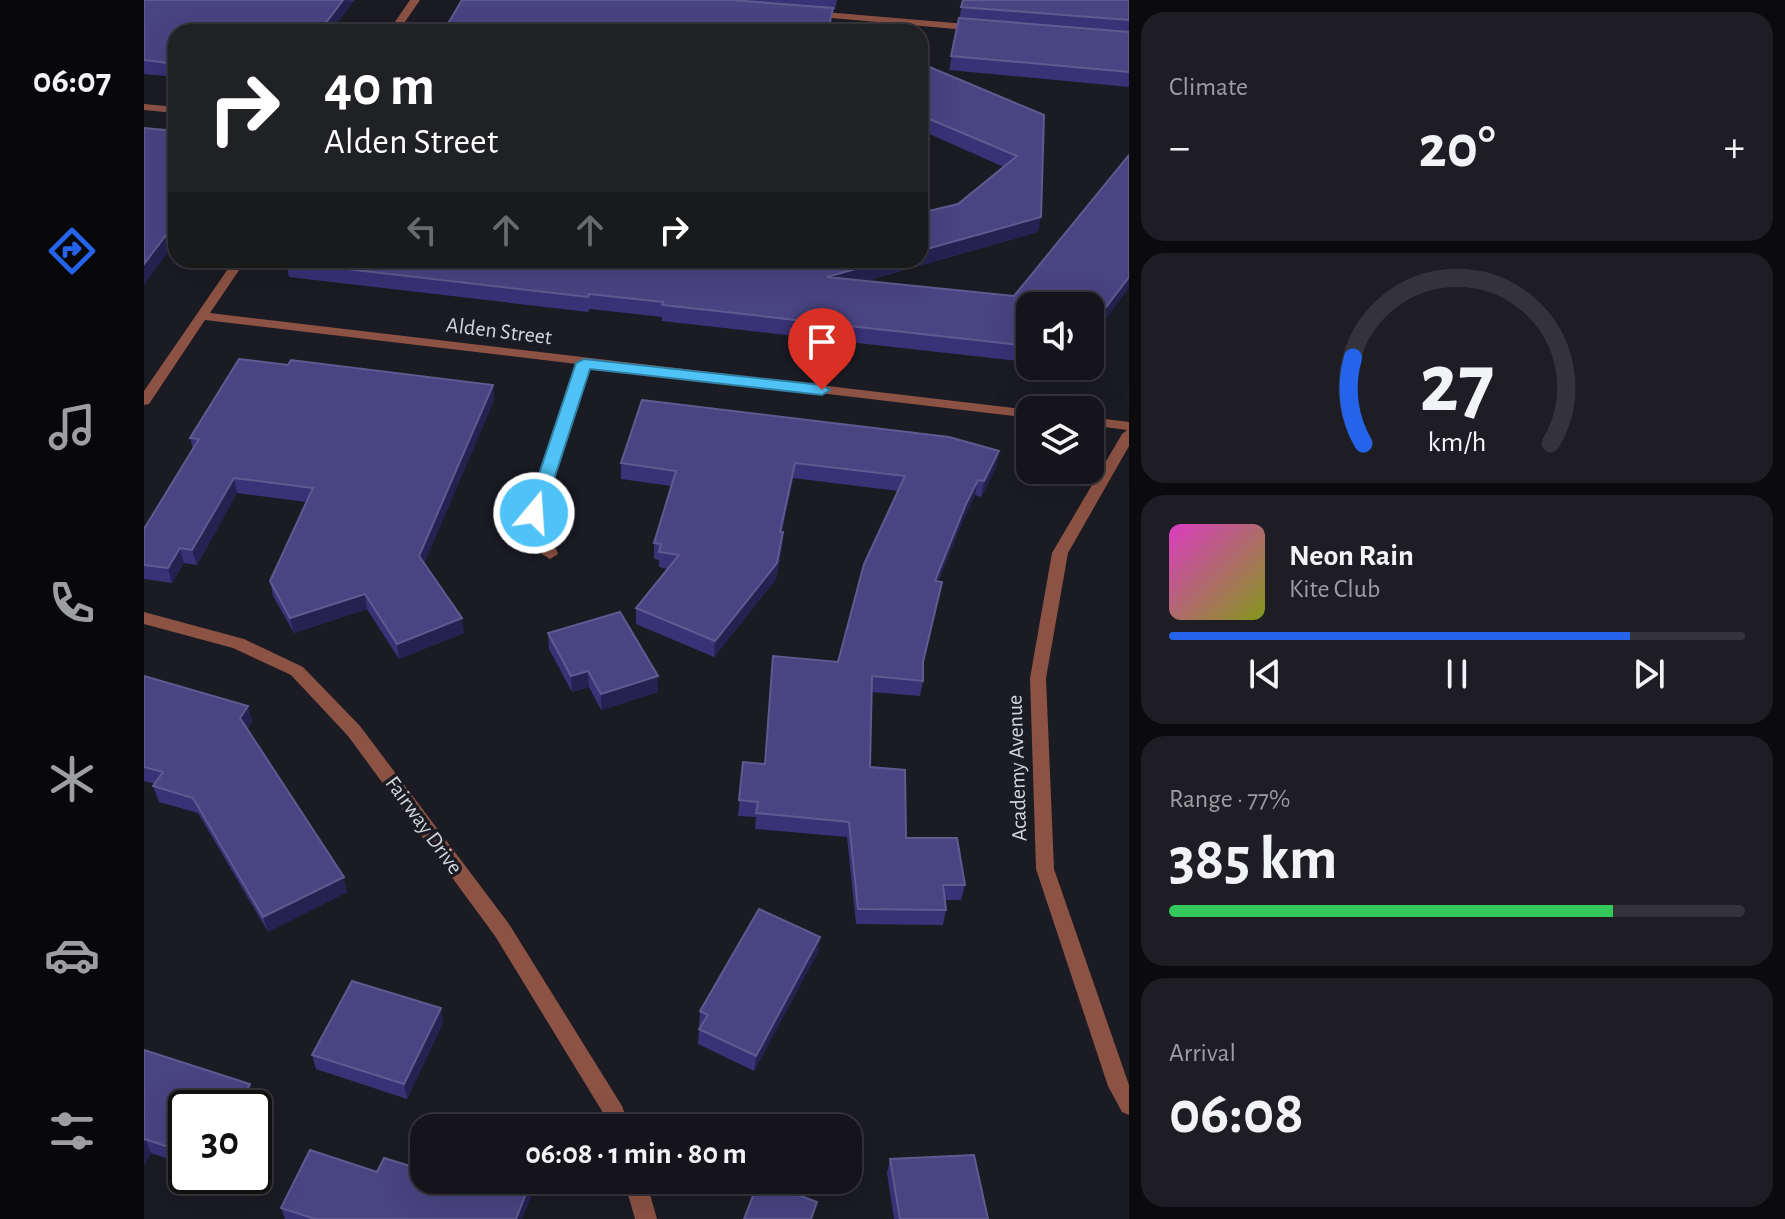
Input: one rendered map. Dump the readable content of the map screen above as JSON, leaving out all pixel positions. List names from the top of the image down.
{
  "streets": {
    "street": ["Alden Street", "Academy Avenue", "Fairway Drive"]
  },
  "page": {
    "tabs": "06:07",
    "tile": [
      "Climate",
      ["Range · 77%", "385 km"],
      ["Arrival", "06:08"]
    ],
    "turn": ["40 m", "Alden Street"],
    "heat": ["−", "20°", "+"],
    "song": ["Neon Rain", "Kite Club"],
    "limit": "30",
    "trip": "06:08 · 1 min · 80 m",
    "gauge": ["27", "km/h"]
  }
}
